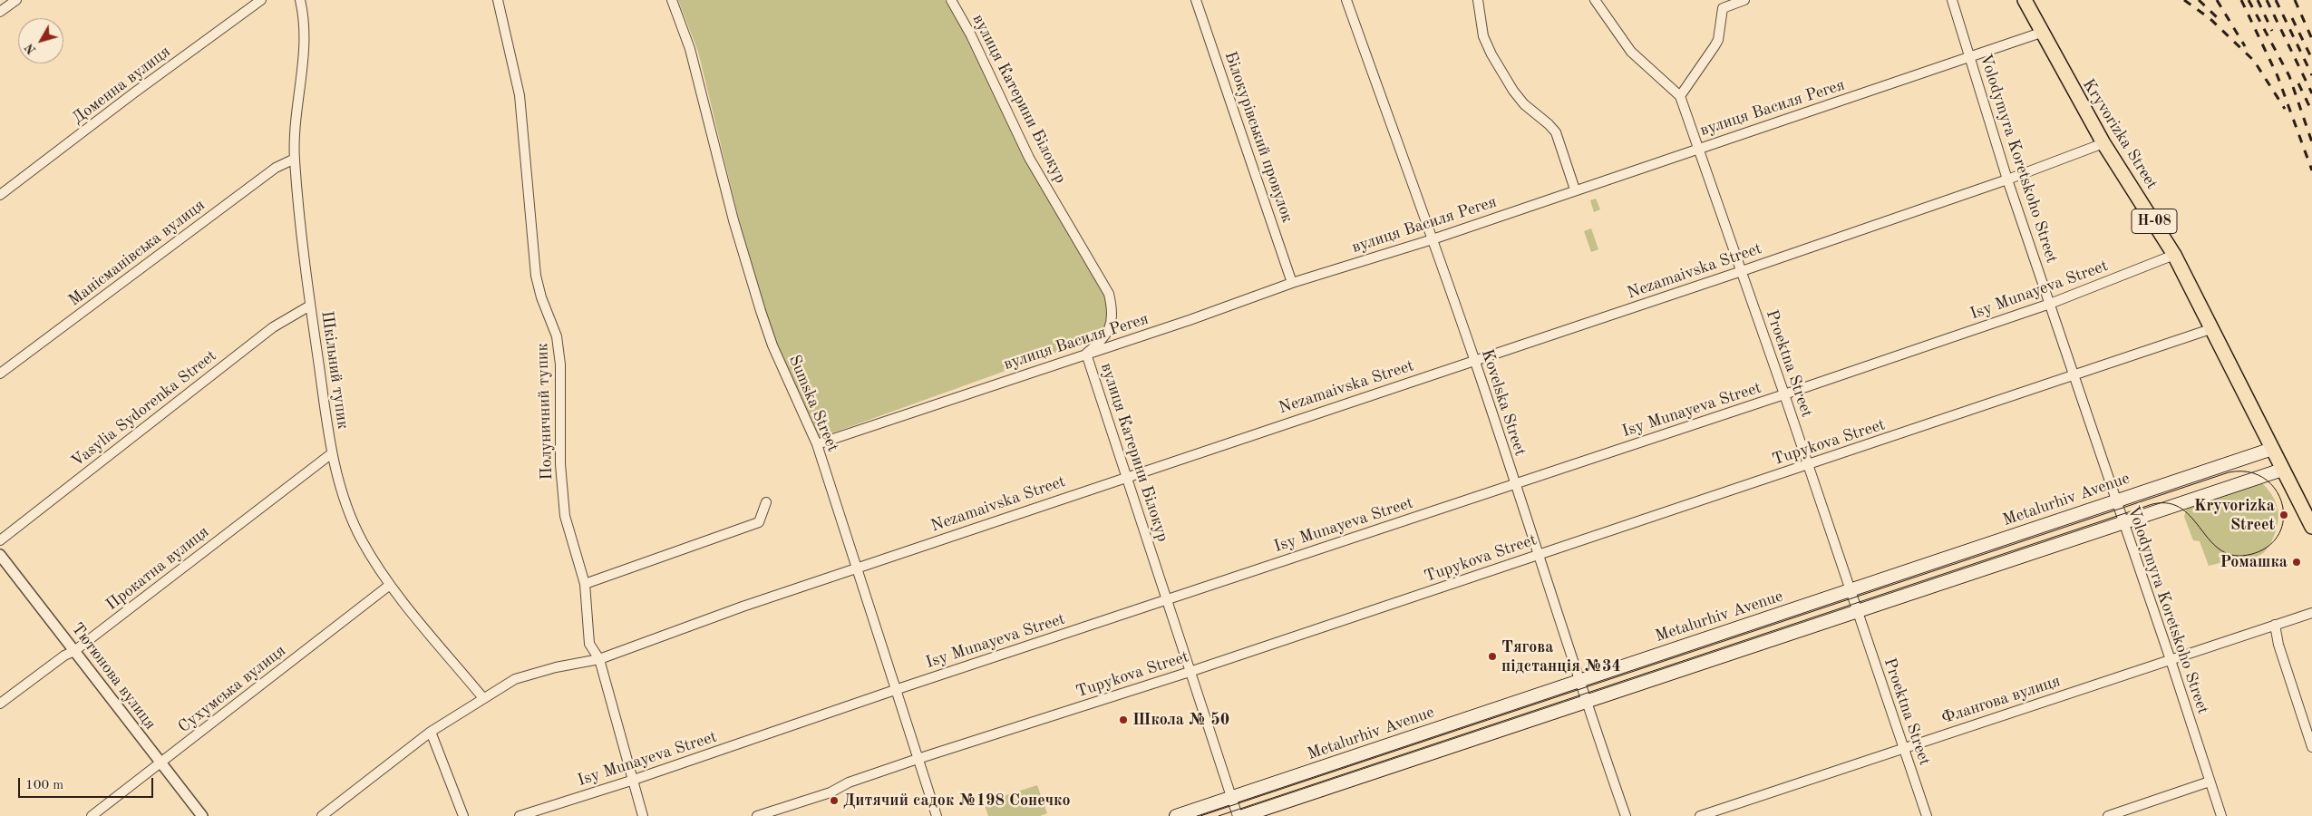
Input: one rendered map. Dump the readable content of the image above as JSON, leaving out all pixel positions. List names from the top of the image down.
{
  "streets": {
    "main road": ["Kryvorizka Street", "Н-08", "Metalurhiv Avenue"],
    "street": [
      "Доменна вулиця",
      "вулиця Катерини Білокур",
      "вулиця Василя Регея",
      "Білокурівський провулок",
      "Volodymyra Koretskoho Street",
      "Манісманівська вулиця",
      "Nezamaivska Street",
      "Isy Munayeva Street",
      "Proektna Street",
      "Шкільний тупик",
      "Kovelska Street",
      "Sumska Street",
      "Vasylia Sydorenka Street",
      "Полуничний тупик",
      "Tupykova Street",
      "Прокатна вулиця",
      "Тютюнова вулиця",
      "Сухумська вулиця",
      "Флангова вулиця"
    ]
  },
  "crossings": [
    ["вулиця Катерини Білокур", "вулиця Василя Регея"],
    ["вулиця Катерини Білокур", "Nezamaivska Street"],
    ["вулиця Катерини Білокур", "Isy Munayeva Street"],
    ["вулиця Катерини Білокур", "Tupykova Street"],
    ["вулиця Катерини Білокур", "Metalurhiv Avenue"],
    ["вулиця Василя Регея", "Kryvorizka Street"],
    ["вулиця Василя Регея", "Білокурівський провулок"],
    ["вулиця Василя Регея", "Volodymyra Koretskoho Street"],
    ["вулиця Василя Регея", "Proektna Street"],
    ["вулиця Василя Регея", "Kovelska Street"],
    ["вулиця Василя Регея", "Sumska Street"],
    ["Kryvorizka Street", "Nezamaivska Street"],
    ["Kryvorizka Street", "Isy Munayeva Street"],
    ["Kryvorizka Street", "Tupykova Street"],
    ["Kryvorizka Street", "Metalurhiv Avenue"],
    ["Volodymyra Koretskoho Street", "Nezamaivska Street"],
    ["Volodymyra Koretskoho Street", "Isy Munayeva Street"],
    ["Volodymyra Koretskoho Street", "Tupykova Street"],
    ["Volodymyra Koretskoho Street", "Metalurhiv Avenue"],
    ["Volodymyra Koretskoho Street", "Флангова вулиця"],
    ["Манісманівська вулиця", "Шкільний тупик"],
    ["Nezamaivska Street", "Proektna Street"],
    ["Nezamaivska Street", "Шкільний тупик"],
    ["Nezamaivska Street", "Kovelska Street"],
    ["Nezamaivska Street", "Sumska Street"],
    ["Nezamaivska Street", "Полуничний тупик"],
    ["Isy Munayeva Street", "Proektna Street"],
    ["Isy Munayeva Street", "Kovelska Street"],
    ["Isy Munayeva Street", "Sumska Street"],
    ["Isy Munayeva Street", "Полуничний тупик"],
    ["Proektna Street", "Tupykova Street"],
    ["Proektna Street", "Metalurhiv Avenue"],
    ["Proektna Street", "Флангова вулиця"],
    ["Шкільний тупик", "Vasylia Sydorenka Street"],
    ["Шкільний тупик", "Прокатна вулиця"],
    ["Шкільний тупик", "Сухумська вулиця"],
    ["Kovelska Street", "Tupykova Street"],
    ["Kovelska Street", "Metalurhiv Avenue"],
    ["Sumska Street", "Tupykova Street"],
    ["Прокатна вулиця", "Тютюнова вулиця"],
    ["Тютюнова вулиця", "Сухумська вулиця"]
  ],
  "places": [
    "Kryvorizka Street",
    "Ромашка",
    "Тягова пiдстанцiя №34",
    "Школа № 50",
    "Дитячий садок №198 Сонечко"
  ],
  "scale_bar": "100 m",
  "north": "bottom left"
}
